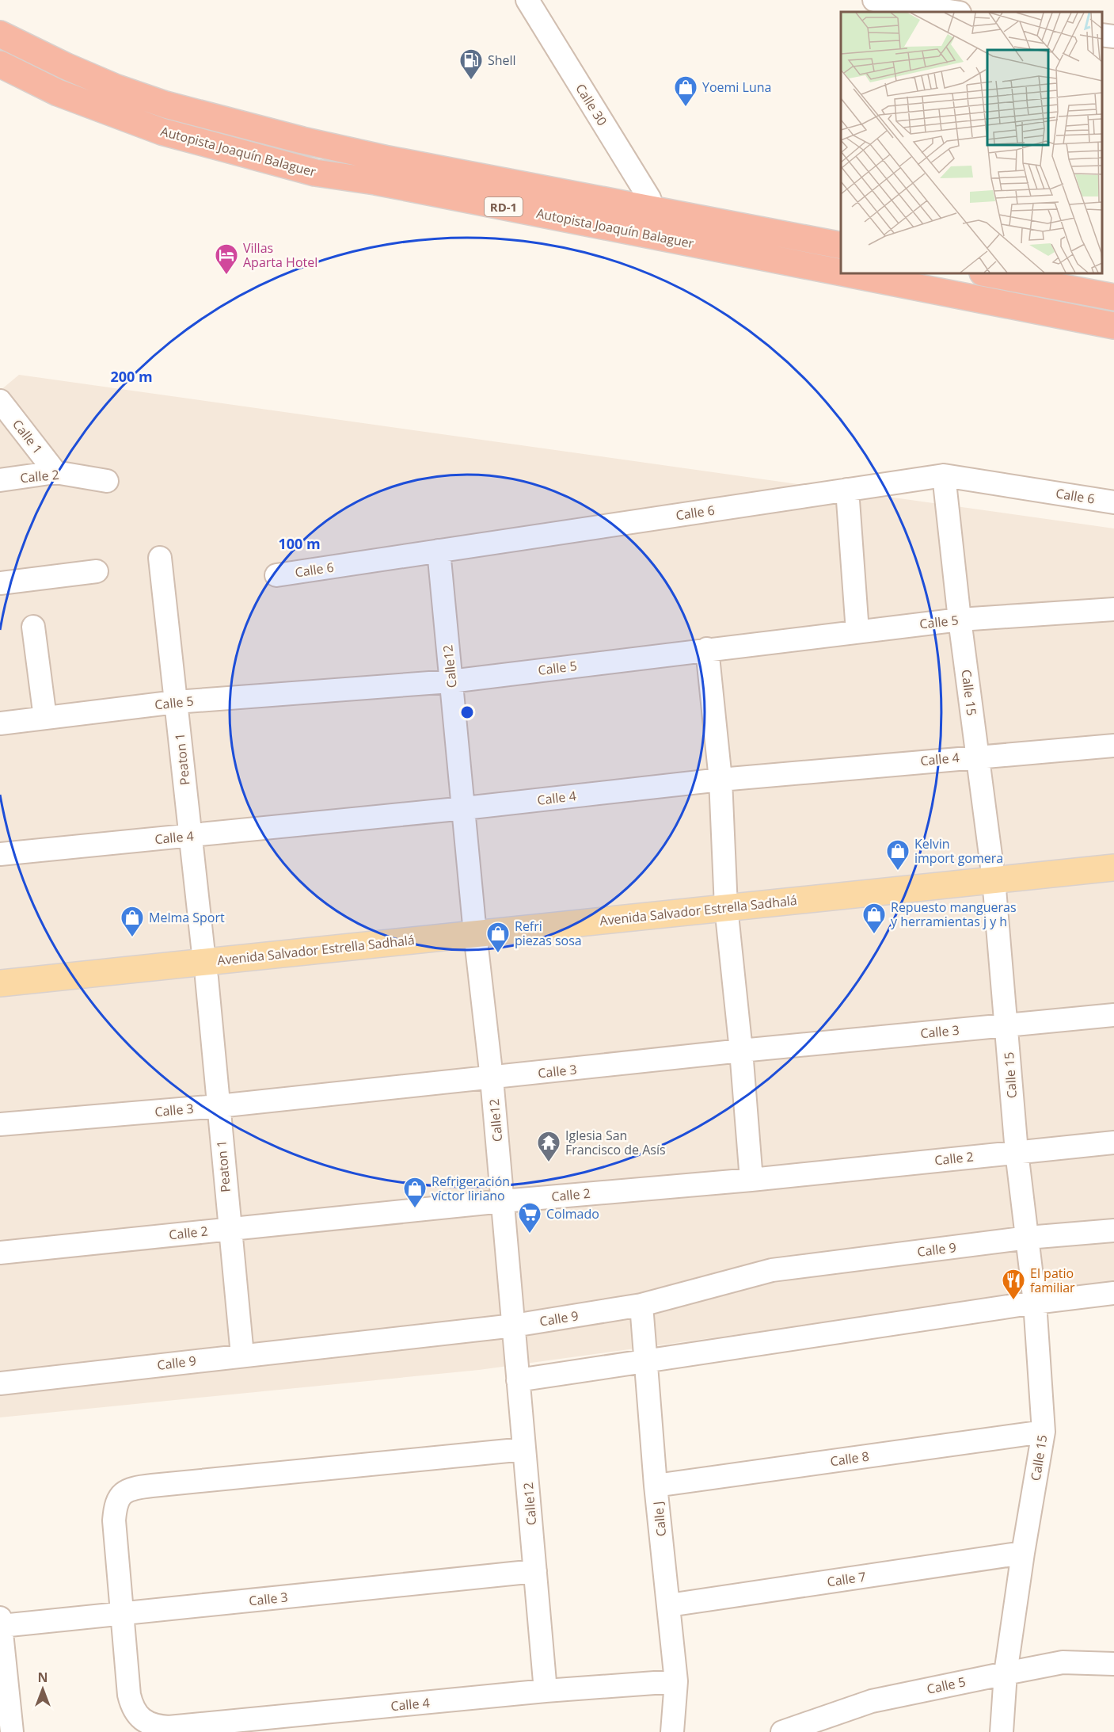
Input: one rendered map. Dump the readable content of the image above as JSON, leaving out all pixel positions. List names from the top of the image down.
{
  "streets": {
    "highway": ["Autopista Joaquín Balaguer", "RD-1"],
    "main road": ["Avenida Salvador Estrella Sadhalá"],
    "street": [
      "Calle 30",
      "Calle 1",
      "Calle 2",
      "Calle 6",
      "Calle 5",
      "Calle12",
      "Calle 15",
      "Peaton 1",
      "Calle 4",
      "Calle 3",
      "Calle 9",
      "Calle 8",
      "Calle J",
      "Calle 7"
    ]
  },
  "crossings": [
    ["Calle 30", "Autopista Joaquín Balaguer"],
    ["Calle 1", "Calle 2"],
    ["Calle 2", "Calle12"],
    ["Calle 2", "Calle 15"],
    ["Calle 2", "Peaton 1"],
    ["Calle 6", "Calle12"],
    ["Calle 6", "Calle 15"],
    ["Calle 5", "Calle12"],
    ["Calle 5", "Calle 15"],
    ["Calle 5", "Peaton 1"],
    ["Calle12", "Calle 4"],
    ["Calle12", "Avenida Salvador Estrella Sadhalá"],
    ["Calle12", "Calle 3"],
    ["Calle12", "Calle 9"],
    ["Calle 15", "Calle 4"],
    ["Calle 15", "Avenida Salvador Estrella Sadhalá"],
    ["Calle 15", "Calle 3"],
    ["Calle 15", "Calle 9"],
    ["Calle 15", "Calle 8"],
    ["Calle 15", "Calle 7"],
    ["Peaton 1", "Calle 4"],
    ["Peaton 1", "Avenida Salvador Estrella Sadhalá"],
    ["Peaton 1", "Calle 3"],
    ["Peaton 1", "Calle 9"],
    ["Calle 4", "Calle 3"],
    ["Calle 4", "Calle J"],
    ["Calle 9", "Calle J"],
    ["Calle 8", "Calle J"],
    ["Calle J", "Calle 7"]
  ],
  "places": {
    "fuel station": ["Shell"],
    "shop": [
      "Yoemi Luna",
      "Kelvin import gomera",
      "Repuesto mangueras y herramientas j y h",
      "Melma Sport",
      "Refri piezas sosa",
      "Refrigeración víctor liriano"
    ],
    "hotel": ["Villas Aparta Hotel"],
    "temple": ["Iglesia San Francisco de Asís"],
    "supermarket": ["Colmado"],
    "restaurant": ["El patio familiar"]
  },
  "north": "top",
  "rings": ["200 m", "100 m"]
}
